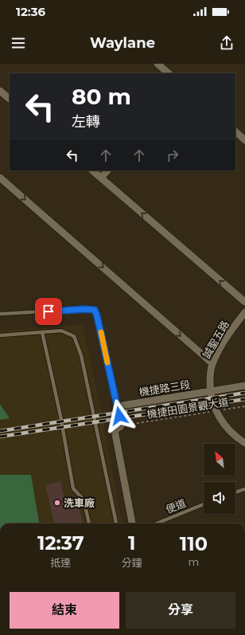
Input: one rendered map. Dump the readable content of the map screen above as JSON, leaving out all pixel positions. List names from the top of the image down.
{
  "streets": {
    "street": ["誠聖五路", "機捷路三段"],
    "lane": ["便道"],
    "path": ["機捷田園景觀大道"]
  },
  "crossings": [
    ["誠聖五路", "機捷路三段"],
    ["誠聖五路", "機捷田園景觀大道"]
  ],
  "places": ["洗車廠"],
  "north": "top left",
  "page": {
    "status": "12:36",
    "header": "Waylane",
    "turn": ["80 m", "左轉"],
    "eta": [
      "12:37",
      "抵達",
      "1",
      "分鐘",
      "110",
      "m"
    ],
    "buttons": ["結束", "分享"]
  }
}
